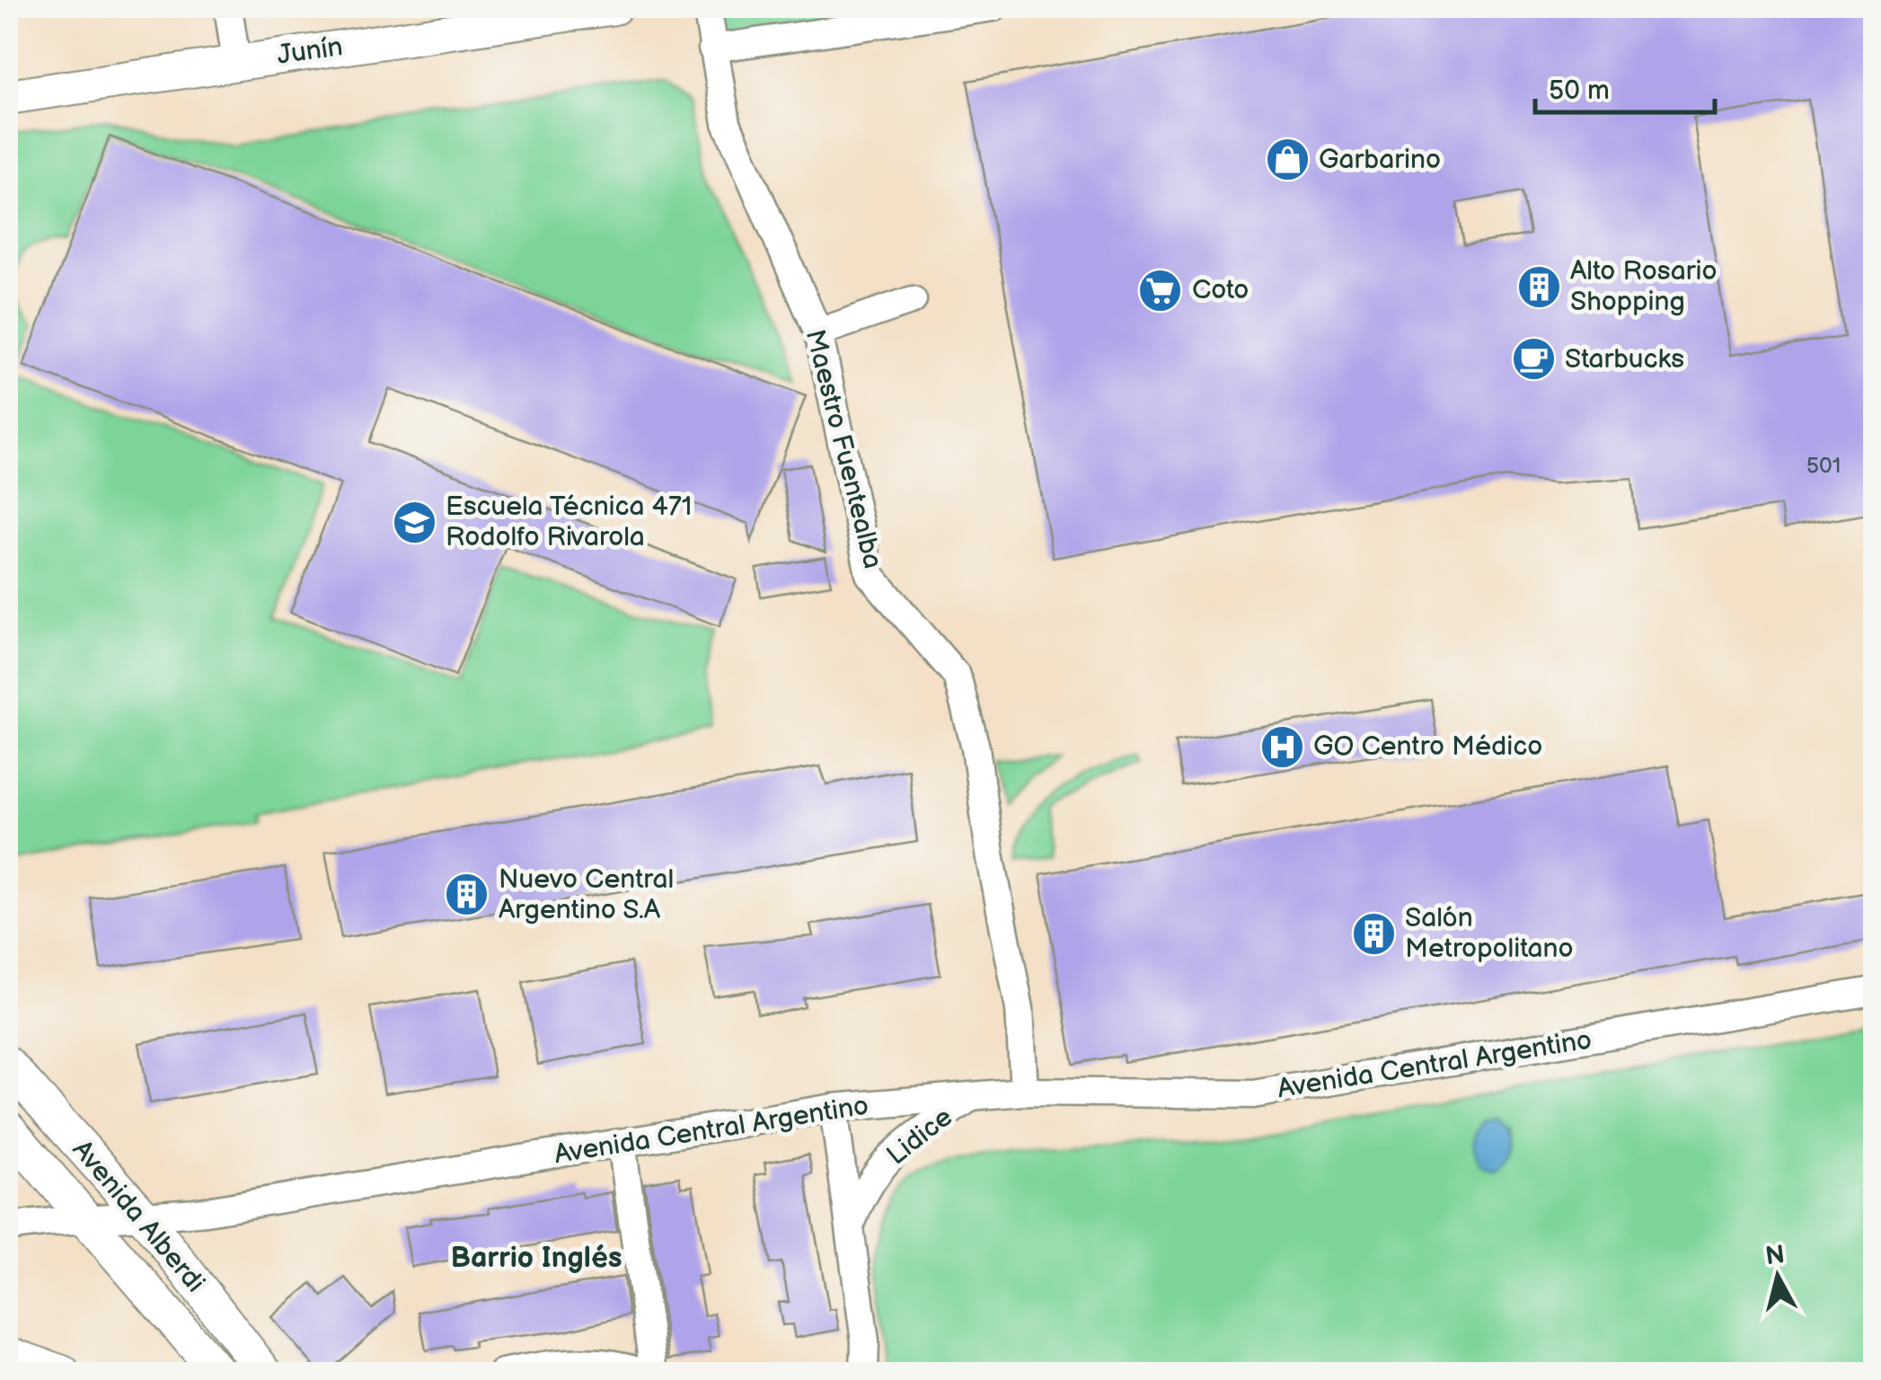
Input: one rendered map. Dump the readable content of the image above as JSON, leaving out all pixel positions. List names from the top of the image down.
{
  "streets": {
    "main road": ["Junín", "Avenida Alberdi"],
    "street": ["Maestro Fuentealba", "Avenida Central Argentino", "Lidice"]
  },
  "crossings": [
    ["Maestro Fuentealba", "Avenida Central Argentino"],
    ["Avenida Central Argentino", "Lidice"],
    ["Avenida Central Argentino", "Avenida Alberdi"]
  ],
  "districts": ["Barrio Inglés"],
  "places": {
    "shop": ["Garbarino"],
    "building": ["Alto Rosario Shopping", "Nuevo Central Argentino S.A", "Salón Metropolitano"],
    "supermarket": ["Coto"],
    "cafe": ["Starbucks"],
    "school or university": ["Escuela Técnica 471 Rodolfo Rivarola"],
    "hospital": ["GO Centro Médico"]
  },
  "house_numbers": ["501"],
  "scale_bar": "50 m",
  "north": "top"
}
